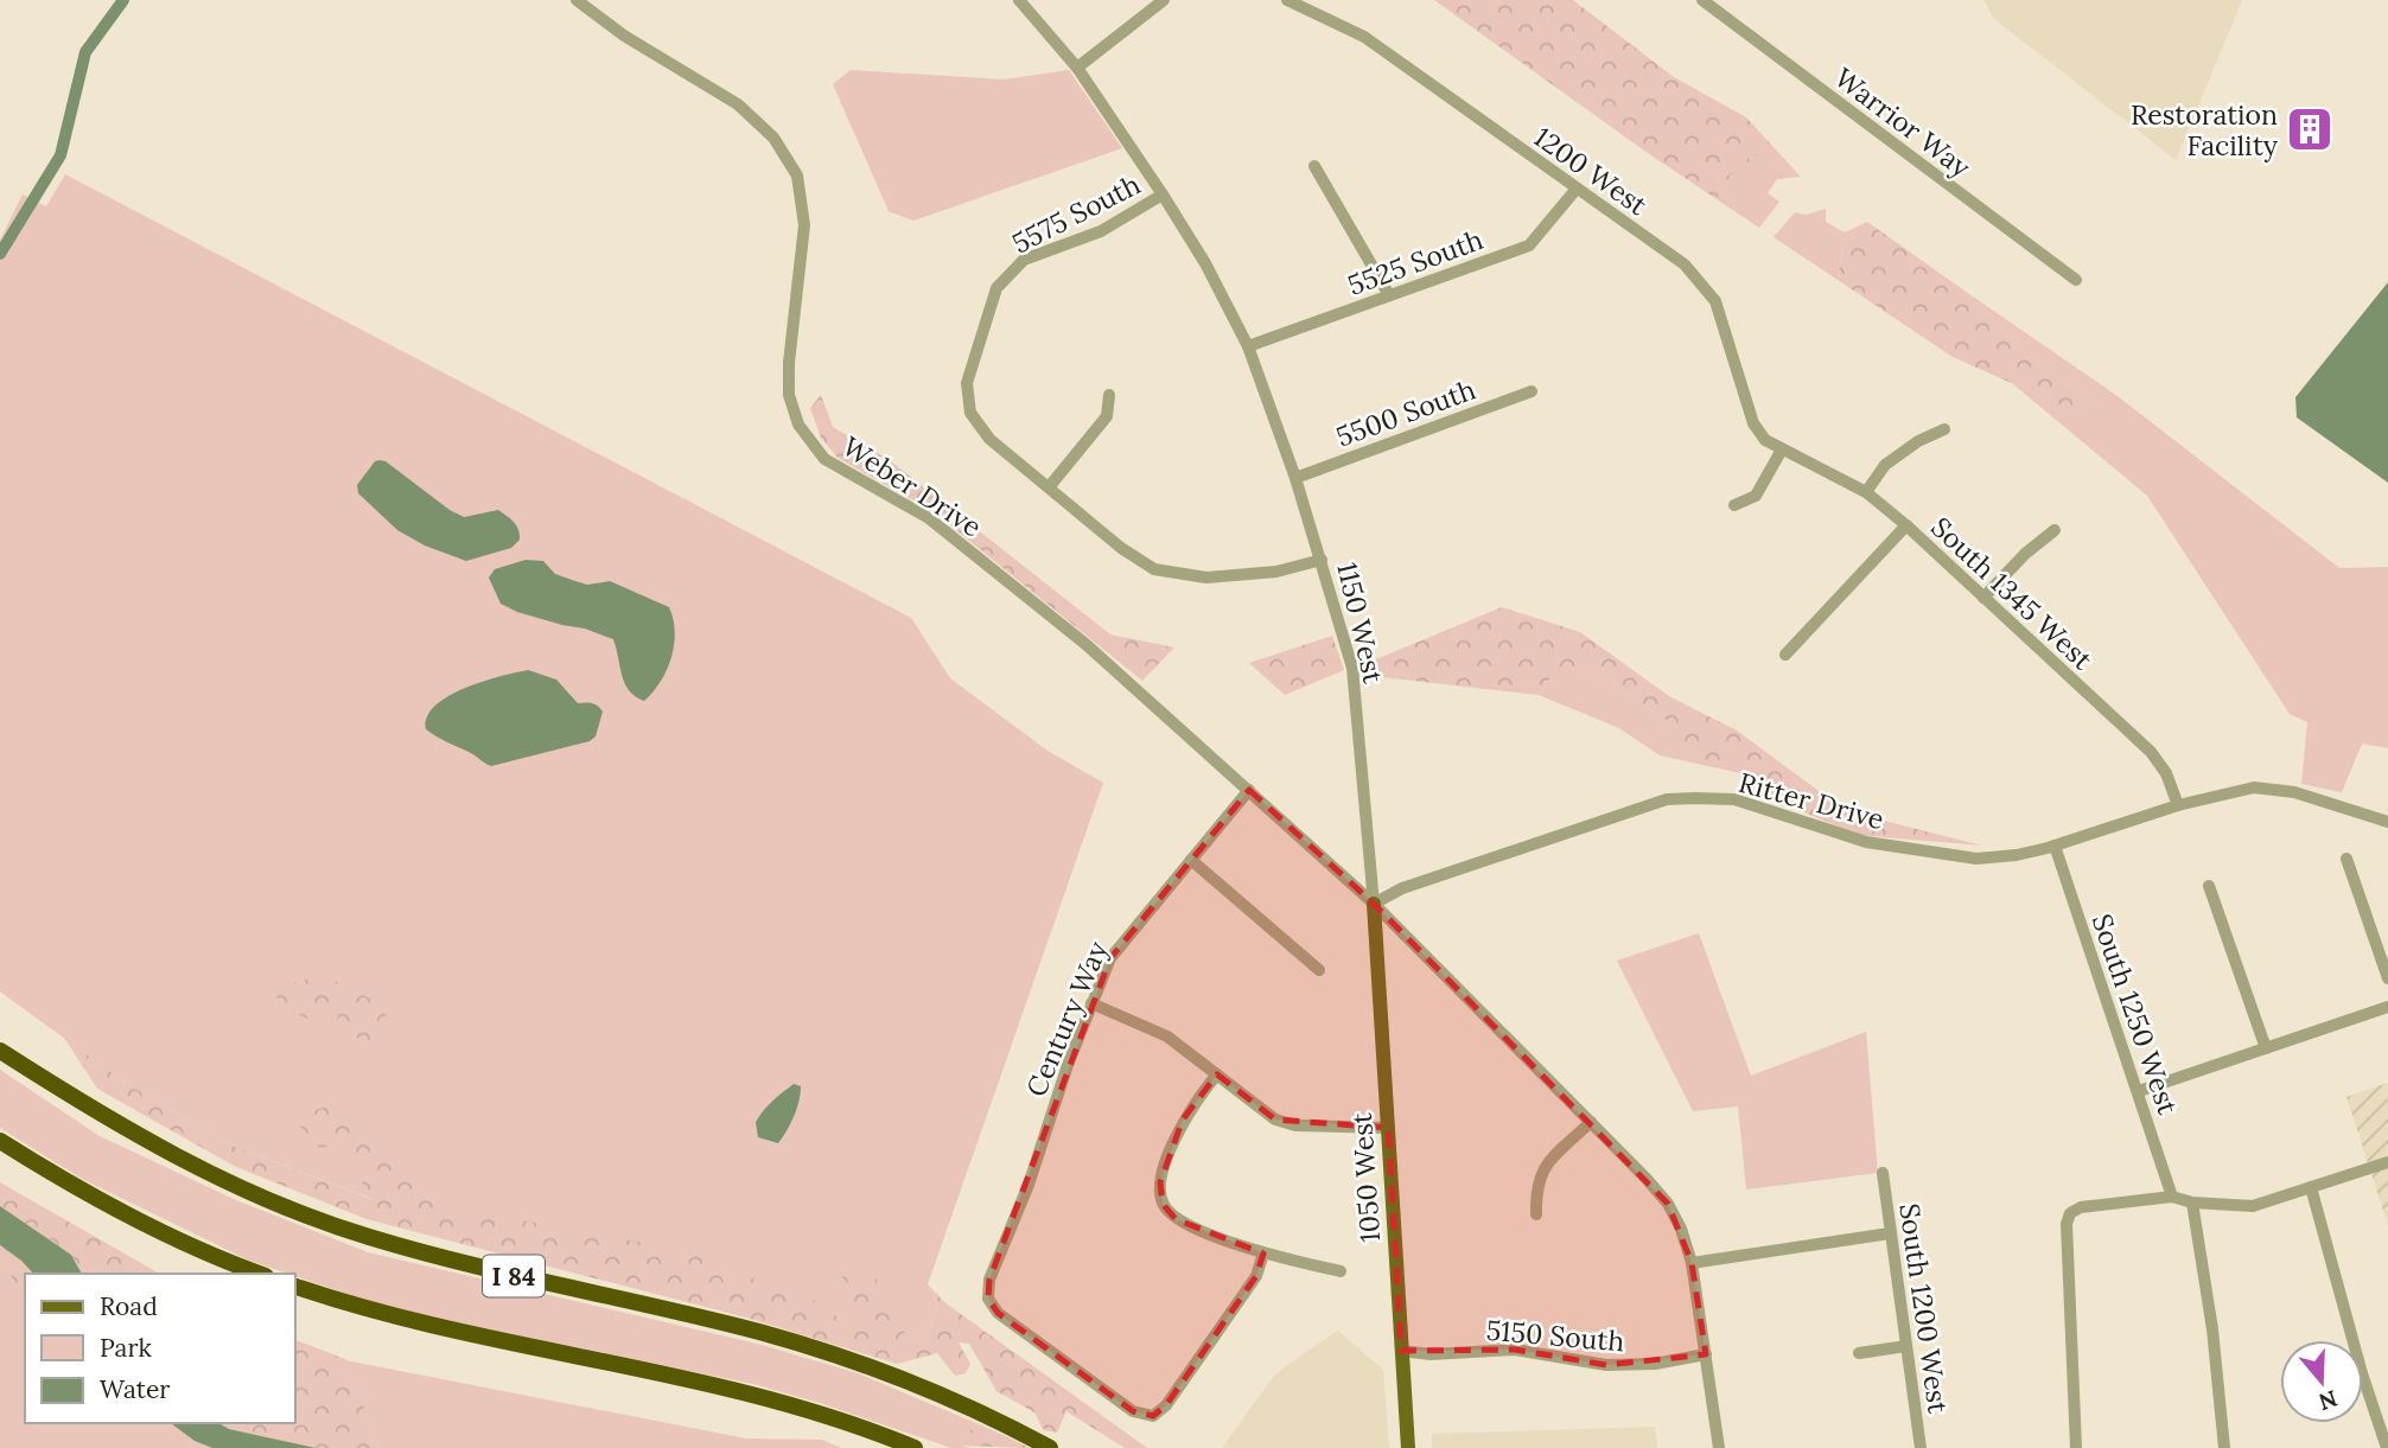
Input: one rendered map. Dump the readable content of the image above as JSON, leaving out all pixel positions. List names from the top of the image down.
{
  "streets": {
    "highway": ["I 84"],
    "main road": ["1050 West"],
    "street": [
      "Warrior Way",
      "1200 West",
      "5575 South",
      "5525 South",
      "5500 South",
      "Weber Drive",
      "South 1345 West",
      "1150 West",
      "Ritter Drive",
      "South 1250 West",
      "Century Way",
      "South 1200 West",
      "5150 South"
    ]
  },
  "crossings": [
    ["1200 West", "5525 South"],
    ["1200 West", "South 1345 West"],
    ["5575 South", "1150 West"],
    ["5525 South", "1150 West"],
    ["5500 South", "1150 West"],
    ["Weber Drive", "1150 West"],
    ["Weber Drive", "Ritter Drive"],
    ["Weber Drive", "Century Way"],
    ["Weber Drive", "1050 West"],
    ["South 1345 West", "Ritter Drive"],
    ["1150 West", "Ritter Drive"],
    ["1150 West", "1050 West"],
    ["Ritter Drive", "South 1250 West"],
    ["Ritter Drive", "1050 West"],
    ["1050 West", "5150 South"]
  ],
  "places": {
    "building": ["Restoration Facility"]
  },
  "legend": ["Road", "Park", "Water"],
  "north": "bottom"
}
